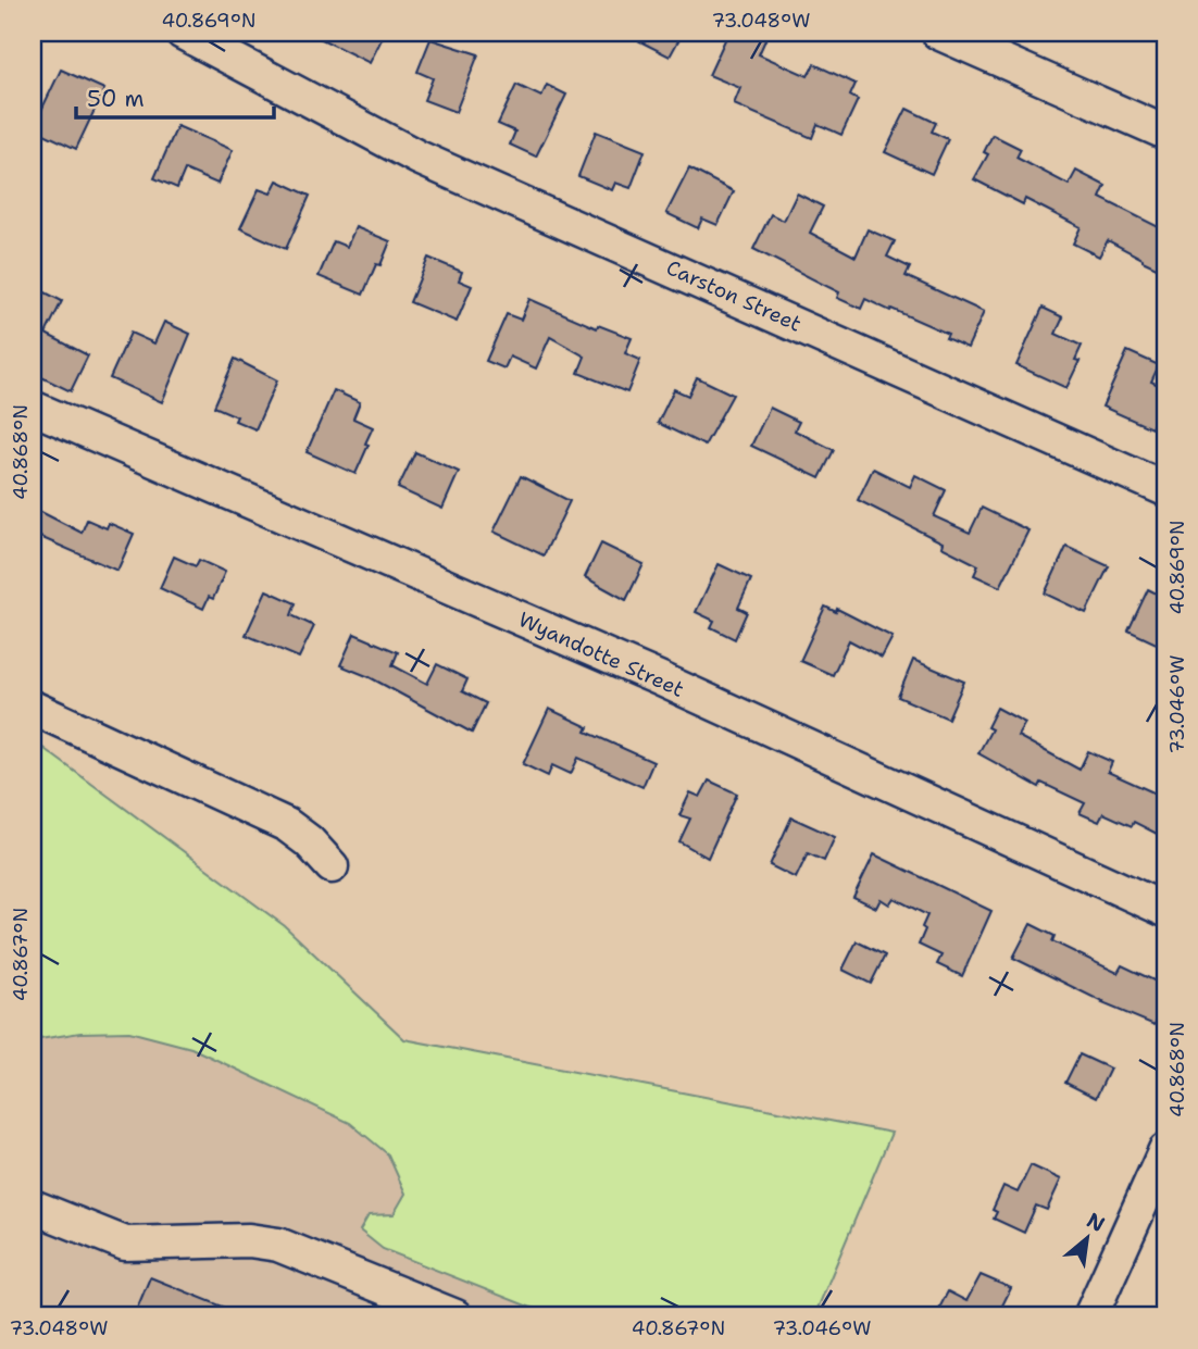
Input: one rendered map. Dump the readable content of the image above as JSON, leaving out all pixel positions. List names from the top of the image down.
{
  "streets": {
    "street": ["Carston Street", "Wyandotte Street"]
  },
  "scale_bar": "50 m",
  "north": "top right",
  "coordinates": [
    "40.869°N",
    "73.048°W",
    "40.868°N",
    "73.046°W",
    "40.867°N"
  ]
}
